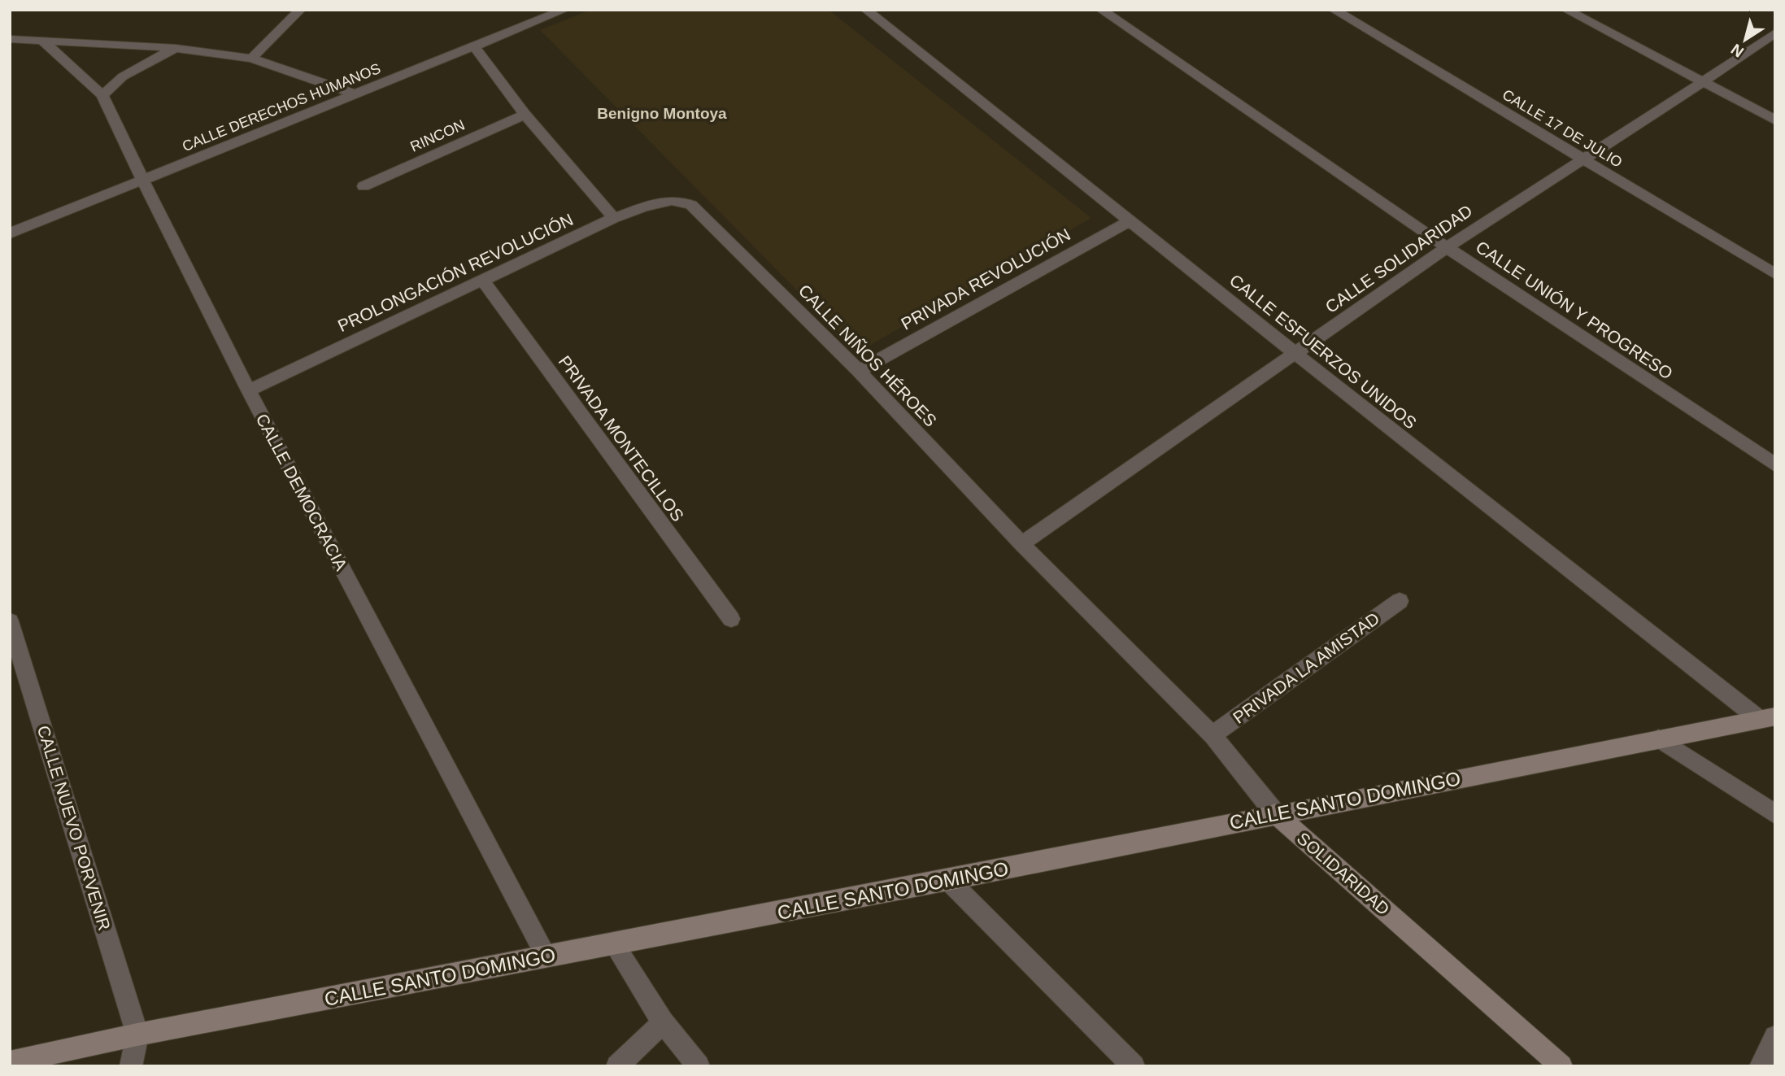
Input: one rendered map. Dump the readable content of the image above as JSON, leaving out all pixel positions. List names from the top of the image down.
{
  "streets": {
    "street": [
      "CALLE DERECHOS HUMANOS",
      "CALLE 17 DE JULIO",
      "RINCON",
      "CALLE SOLIDARIDAD",
      "PROLONGACIÓN REVOLUCIÓN",
      "PRIVADA REVOLUCIÓN",
      "CALLE UNIÓN Y PROGRESO",
      "CALLE ESFUERZOS UNIDOS",
      "CALLE NIÑOS HÉROES",
      "PRIVADA MONTECILLOS",
      "CALLE DEMOCRACIA",
      "PRIVADA LA AMISTAD",
      "CALLE SANTO DOMINGO",
      "CALLE NUEVO PORVENIR",
      "SOLIDARIDAD"
    ]
  },
  "crossings": [
    ["CALLE DERECHOS HUMANOS", "CALLE DEMOCRACIA"],
    ["CALLE 17 DE JULIO", "CALLE SOLIDARIDAD"],
    ["CALLE SOLIDARIDAD", "CALLE UNIÓN Y PROGRESO"],
    ["CALLE SOLIDARIDAD", "CALLE ESFUERZOS UNIDOS"],
    ["CALLE SOLIDARIDAD", "CALLE NIÑOS HÉROES"],
    ["CALLE SOLIDARIDAD", "SOLIDARIDAD"],
    ["PROLONGACIÓN REVOLUCIÓN", "CALLE NIÑOS HÉROES"],
    ["PROLONGACIÓN REVOLUCIÓN", "PRIVADA MONTECILLOS"],
    ["PROLONGACIÓN REVOLUCIÓN", "CALLE DEMOCRACIA"],
    ["PRIVADA REVOLUCIÓN", "CALLE ESFUERZOS UNIDOS"],
    ["PRIVADA REVOLUCIÓN", "CALLE NIÑOS HÉROES"],
    ["CALLE ESFUERZOS UNIDOS", "CALLE SANTO DOMINGO"],
    ["CALLE NIÑOS HÉROES", "SOLIDARIDAD"],
    ["CALLE DEMOCRACIA", "CALLE SANTO DOMINGO"],
    ["PRIVADA LA AMISTAD", "SOLIDARIDAD"],
    ["CALLE SANTO DOMINGO", "CALLE NUEVO PORVENIR"],
    ["CALLE SANTO DOMINGO", "SOLIDARIDAD"]
  ],
  "districts": ["Benigno Montoya"],
  "north": "bottom left"
}
